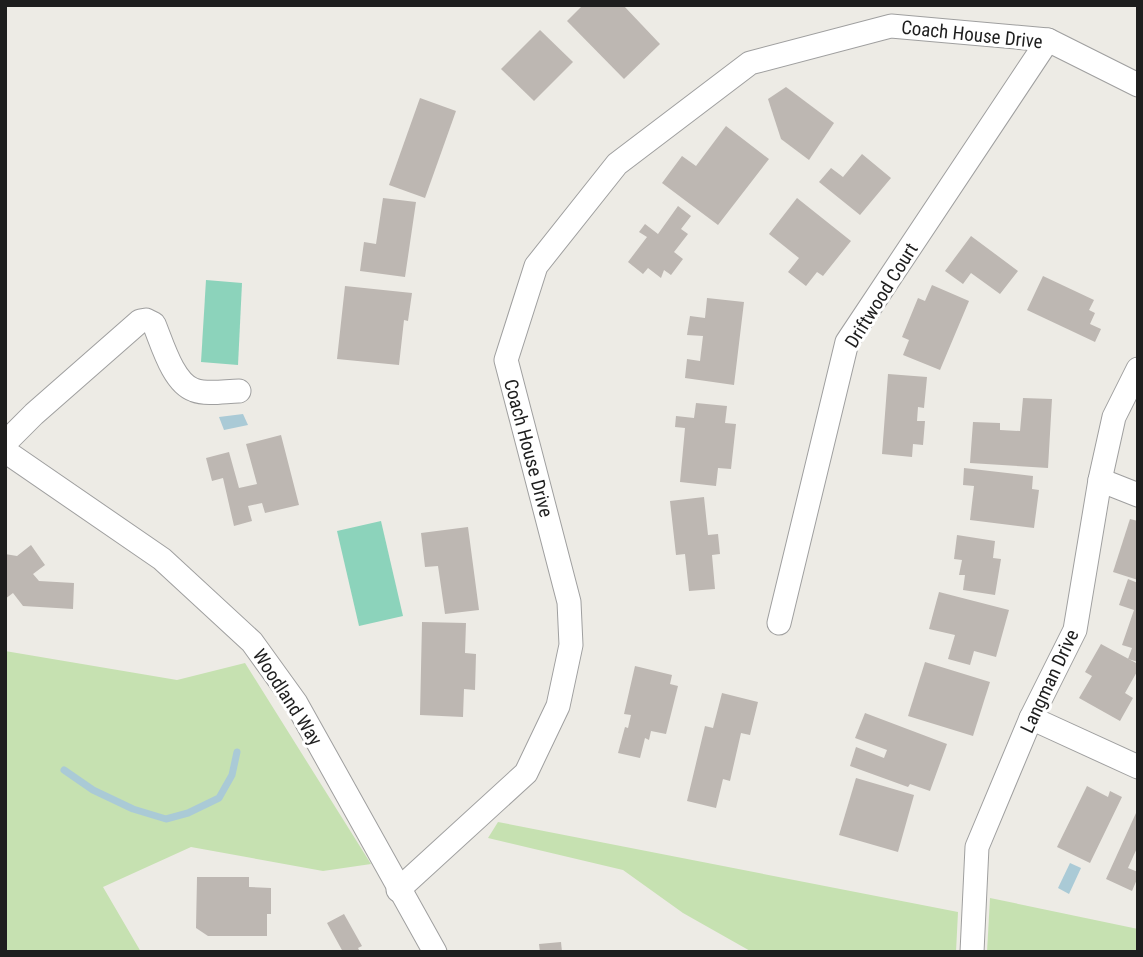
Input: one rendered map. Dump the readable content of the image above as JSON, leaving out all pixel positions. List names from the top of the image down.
{
  "streets": {
    "street": [
      "Coach House Drive",
      "Driftwood Court",
      "Langman Drive",
      "Woodland Way"
    ]
  },
  "crossings": [
    ["Coach House Drive", "Driftwood Court"],
    ["Coach House Drive", "Woodland Way"]
  ]
}
